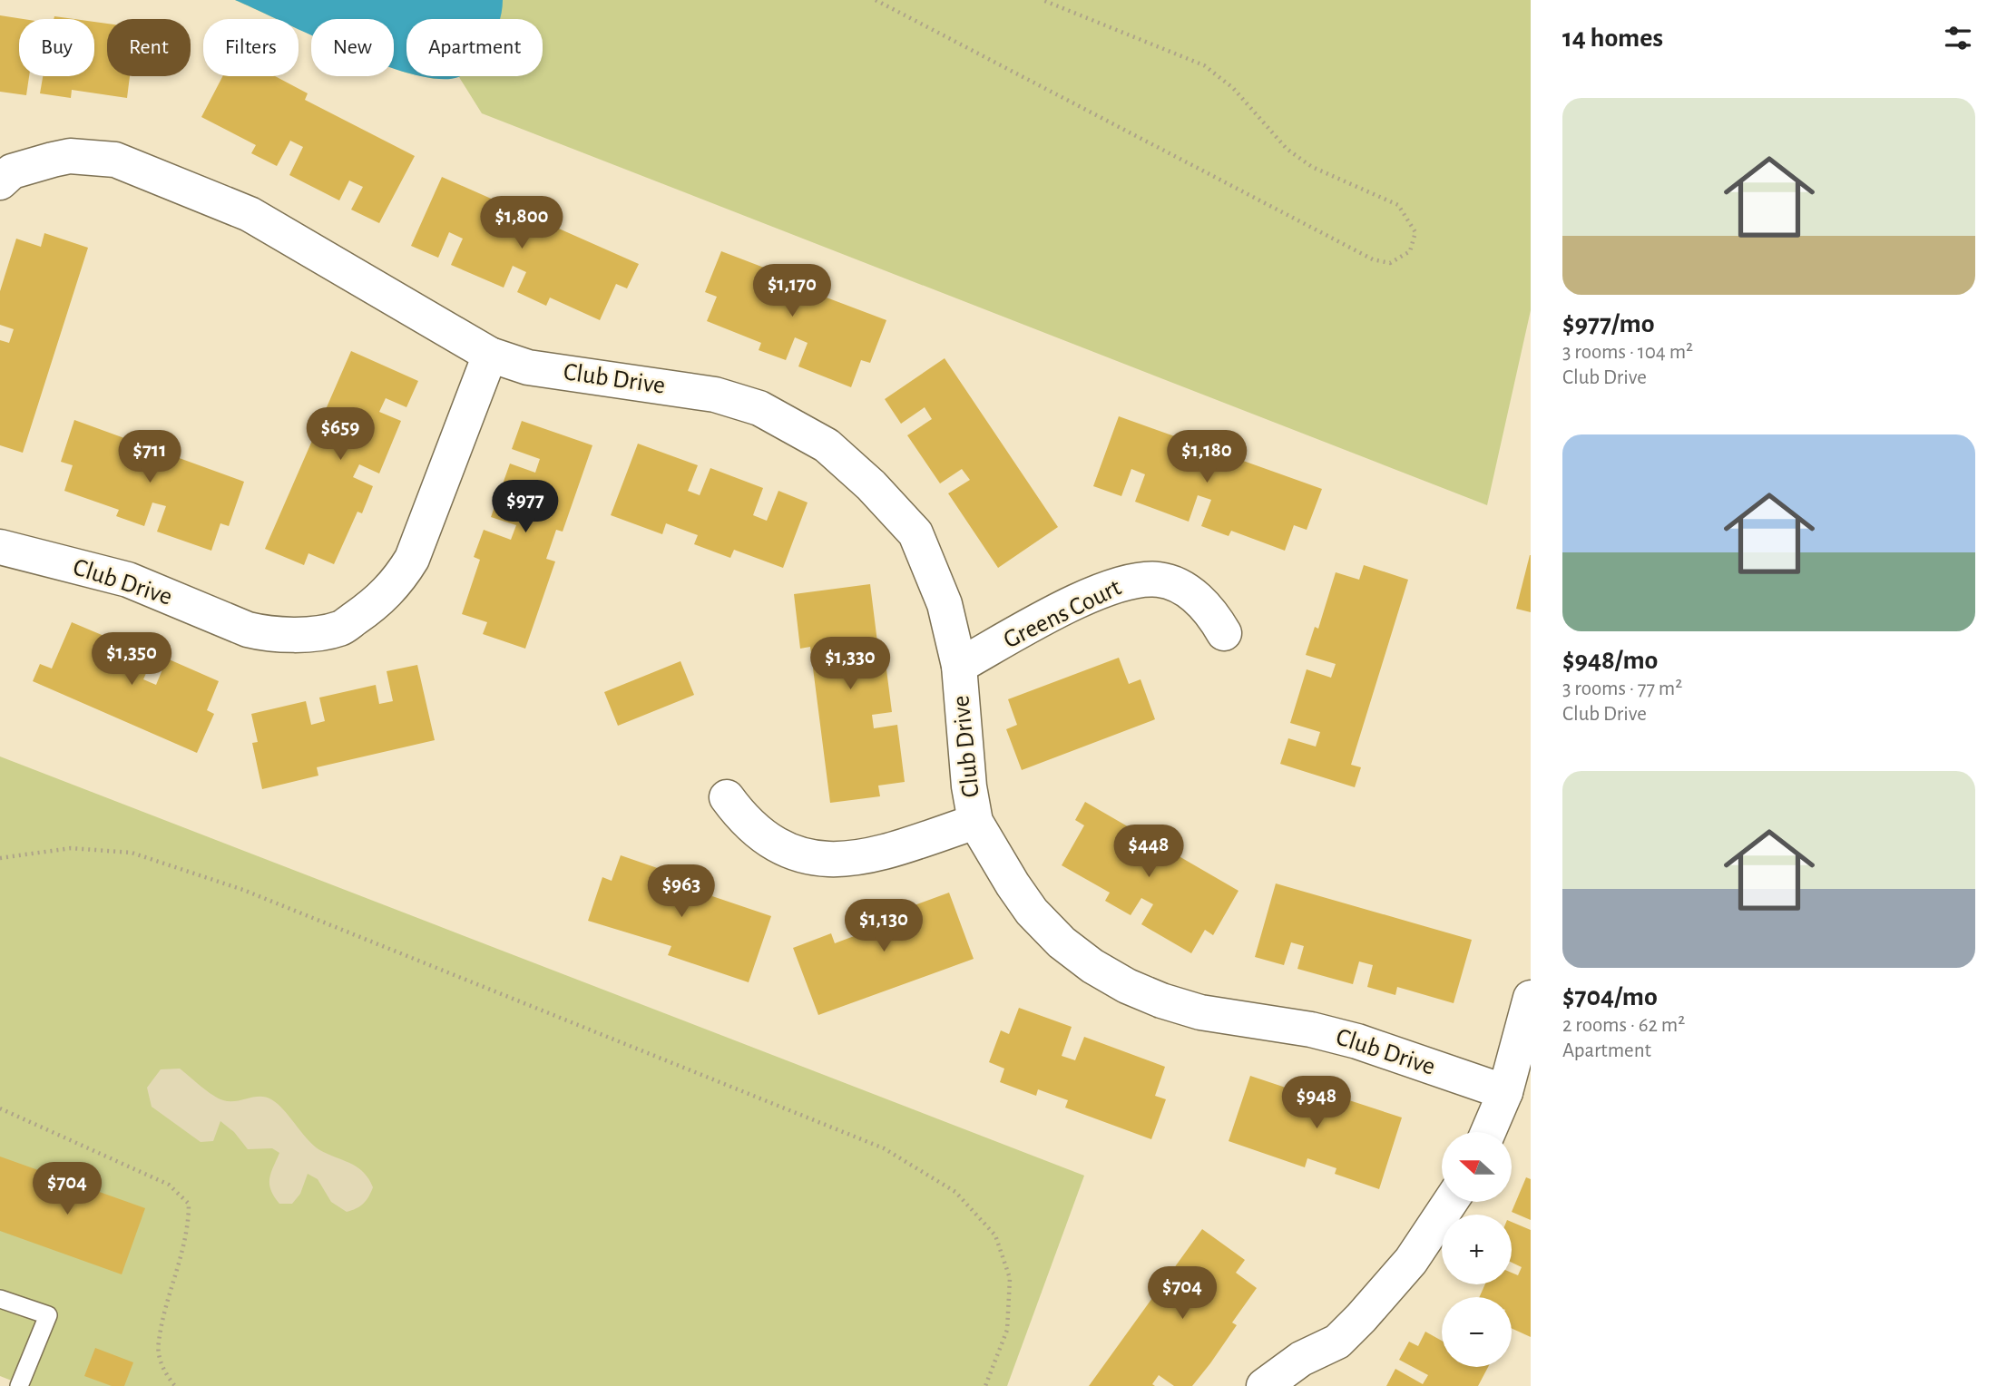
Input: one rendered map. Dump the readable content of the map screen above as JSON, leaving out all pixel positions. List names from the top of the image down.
{
  "streets": {
    "street": ["Club Drive", "Greens Court"]
  },
  "crossings": [
    ["Club Drive", "Greens Court"]
  ],
  "north": "left",
  "page": {
    "heading": "14 homes",
    "chip": [
      "Buy",
      "Rent",
      "Filters",
      "New",
      "Apartment"
    ],
    "list": [
      {
        "name": "$977/mo",
        "note": "3 rooms · 104 m² · Club Drive"
      },
      {
        "name": "$948/mo",
        "note": "3 rooms · 77 m² · Club Drive"
      },
      {
        "name": "$704/mo",
        "note": "2 rooms · 62 m² · Apartment"
      }
    ],
    "price": [
      "$1,800",
      "$1,170",
      "$659",
      "$711",
      "$1,180",
      "$977",
      "$1,350",
      "$1,330",
      "$448",
      "$963",
      "$1,130",
      "$948",
      "$704",
      "$704"
    ],
    "map_buttons": ["+", "−"]
  }
}
